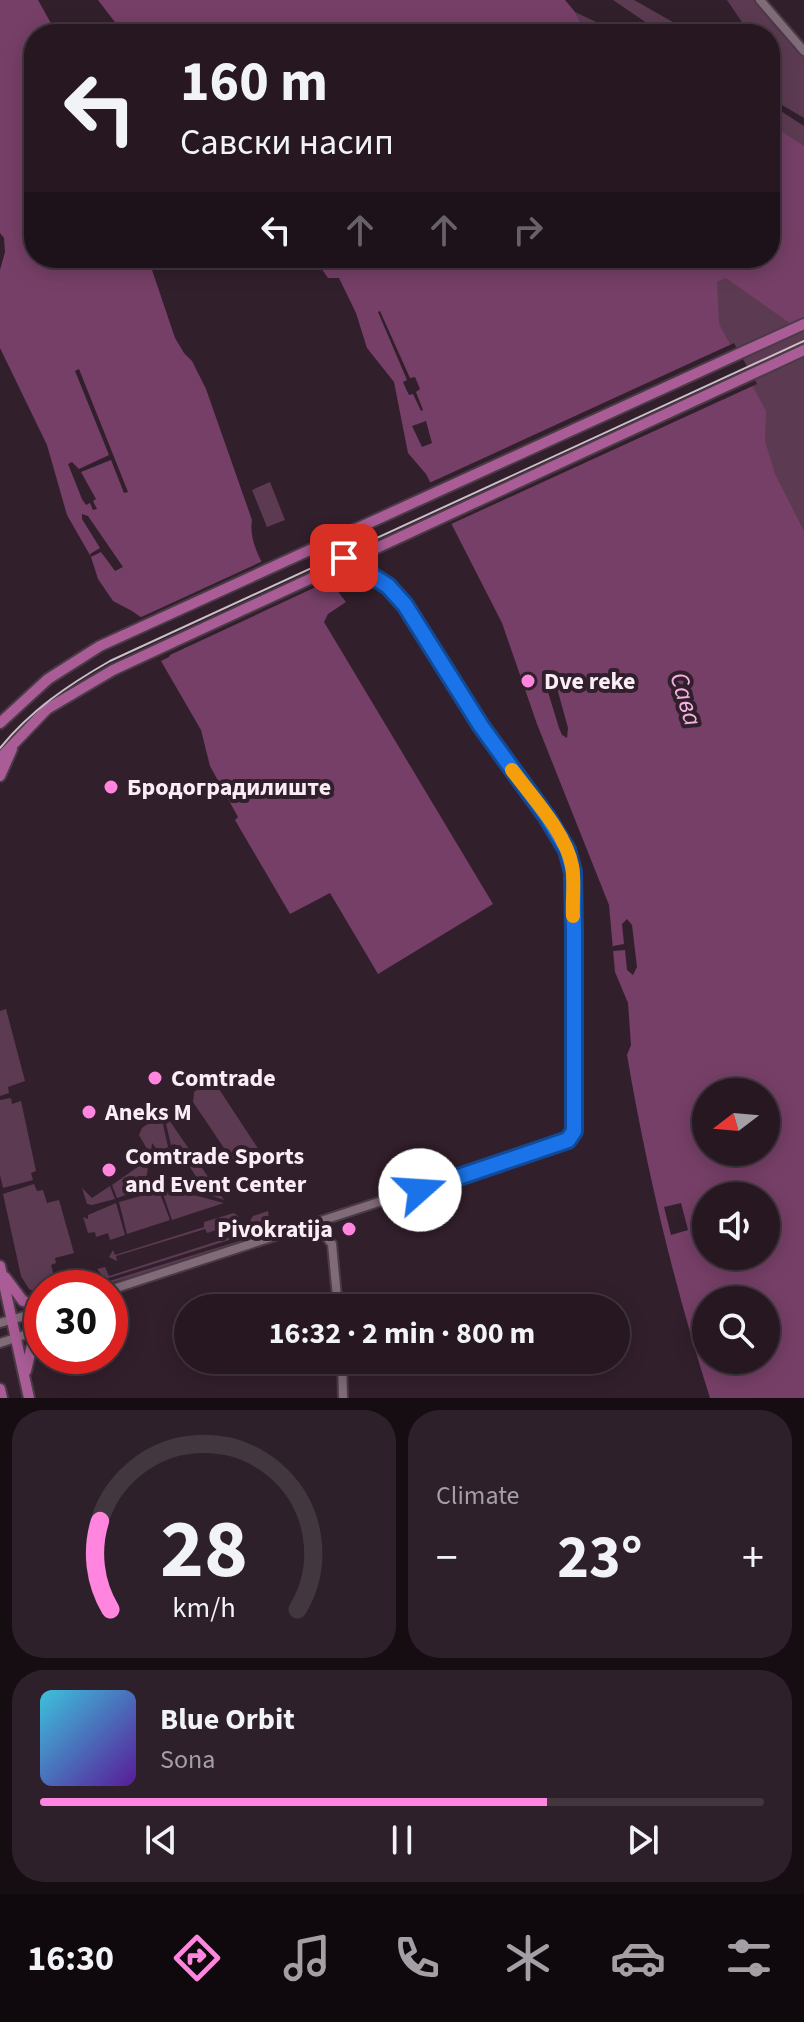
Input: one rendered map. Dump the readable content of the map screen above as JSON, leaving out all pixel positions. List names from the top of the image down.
{
  "water": ["Сава"],
  "places": [
    "Dve reke",
    "Бродоградилиште",
    "Comtrade",
    "Aneks M",
    "Comtrade Sports and Event Center",
    "Pivokratija"
  ],
  "north": "left",
  "page": {
    "turn": ["160 m", "Савски насип"],
    "limit": "30",
    "trip": "16:32 · 2 min · 800 m",
    "tile": "Climate",
    "heat": ["−", "23°", "+"],
    "song": ["Blue Orbit", "Sona"],
    "tabs": "16:30",
    "gauge": ["28", "km/h"]
  }
}
